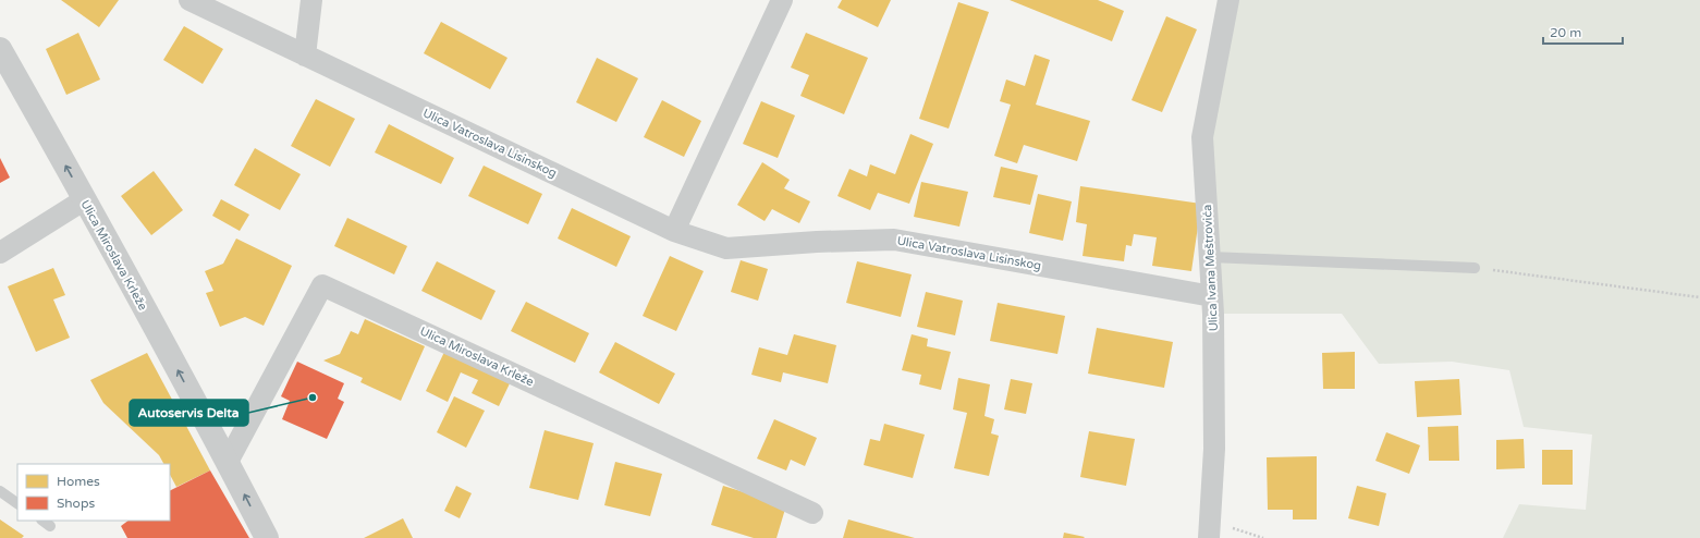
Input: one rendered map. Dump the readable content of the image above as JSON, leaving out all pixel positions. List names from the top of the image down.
{
  "streets": {
    "street": ["Ulica Vatroslava Lisinskog", "Ulica Miroslava Krleže", "Ulica Ivana Meštrovića"]
  },
  "crossings": [
    ["Ulica Vatroslava Lisinskog", "Ulica Ivana Meštrovića"]
  ],
  "one_way": ["Ulica Miroslava Krleže"],
  "places": ["Autoservis Delta"],
  "legend": ["Homes", "Shops"],
  "scale_bar": "20 m"
}
